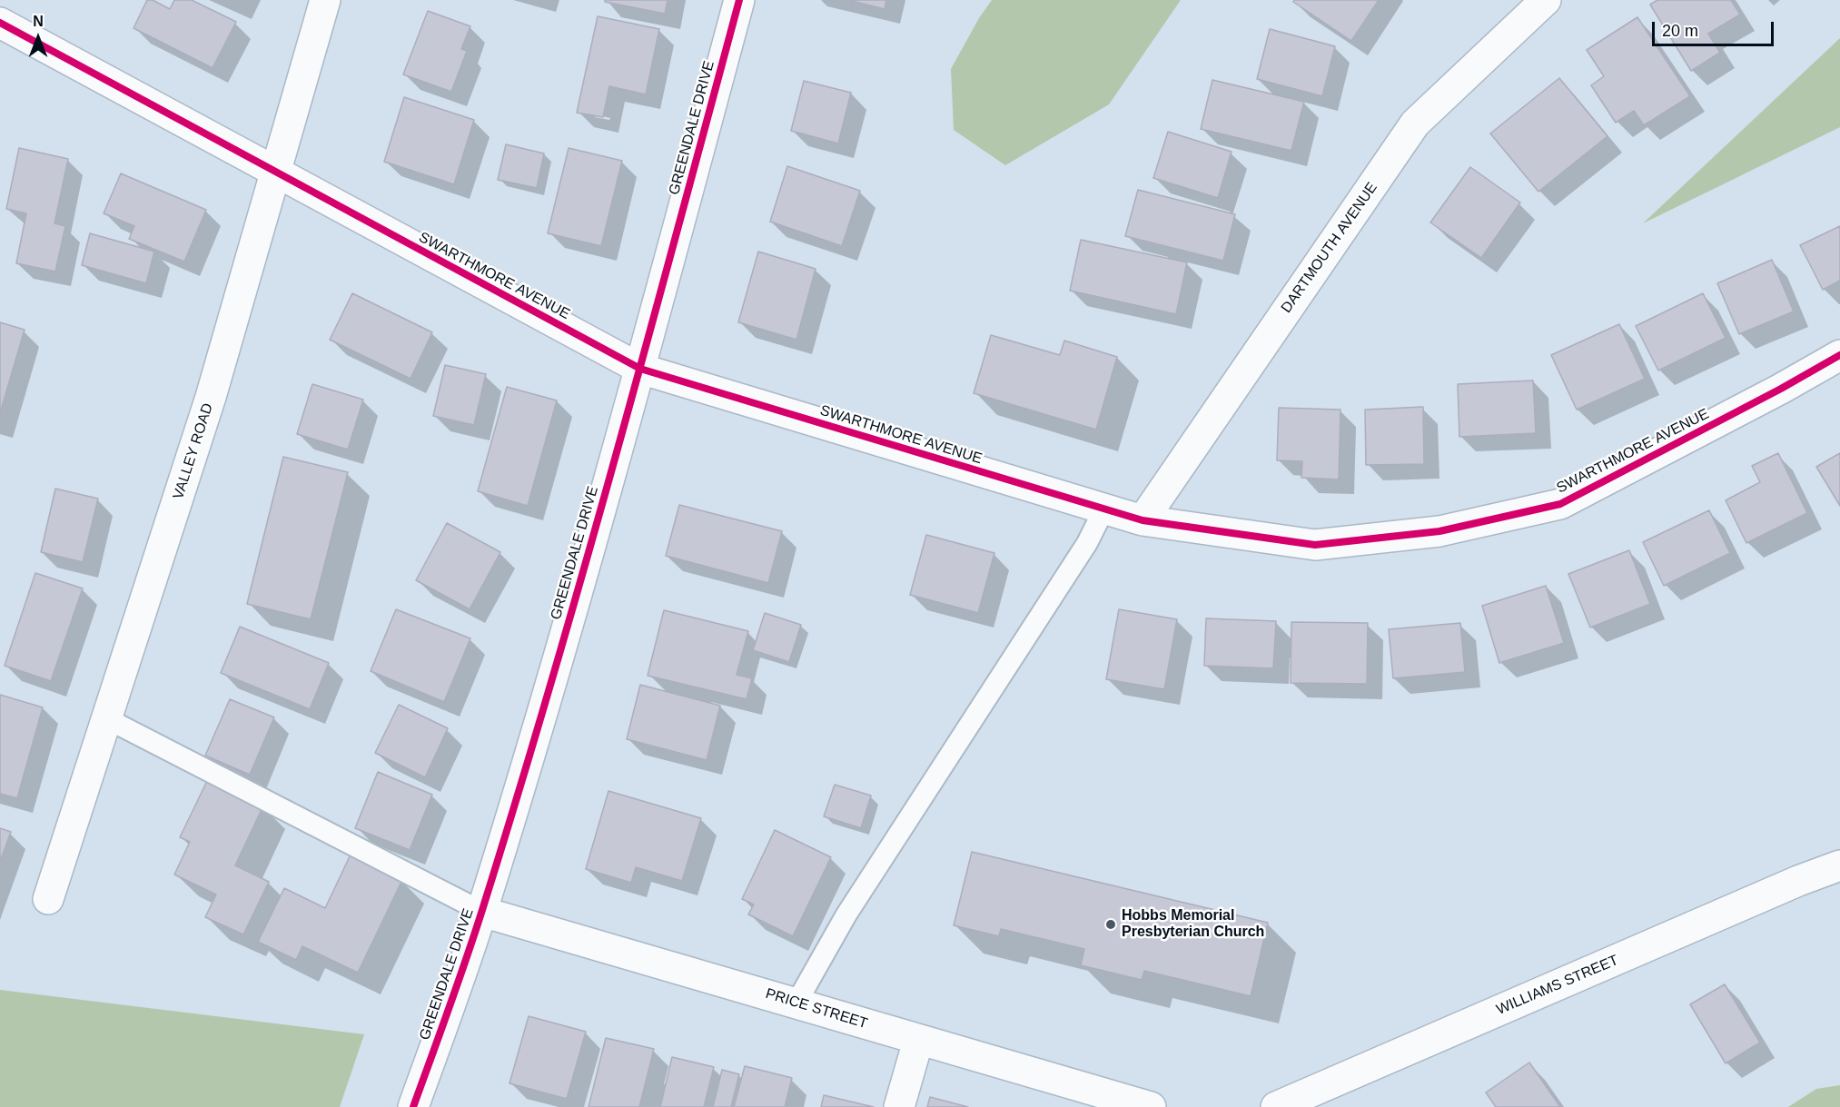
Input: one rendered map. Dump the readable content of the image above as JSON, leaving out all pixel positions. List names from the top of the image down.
{
  "streets": {
    "street": [
      "GREENDALE DRIVE",
      "DARTMOUTH AVENUE",
      "SWARTHMORE AVENUE",
      "VALLEY ROAD",
      "WILLIAMS STREET",
      "PRICE STREET"
    ]
  },
  "crossings": [
    ["GREENDALE DRIVE", "SWARTHMORE AVENUE"],
    ["GREENDALE DRIVE", "PRICE STREET"],
    ["DARTMOUTH AVENUE", "SWARTHMORE AVENUE"],
    ["SWARTHMORE AVENUE", "VALLEY ROAD"]
  ],
  "places": ["Hobbs Memorial Presbyterian Church"],
  "scale_bar": "20 m",
  "north": "top"
}
